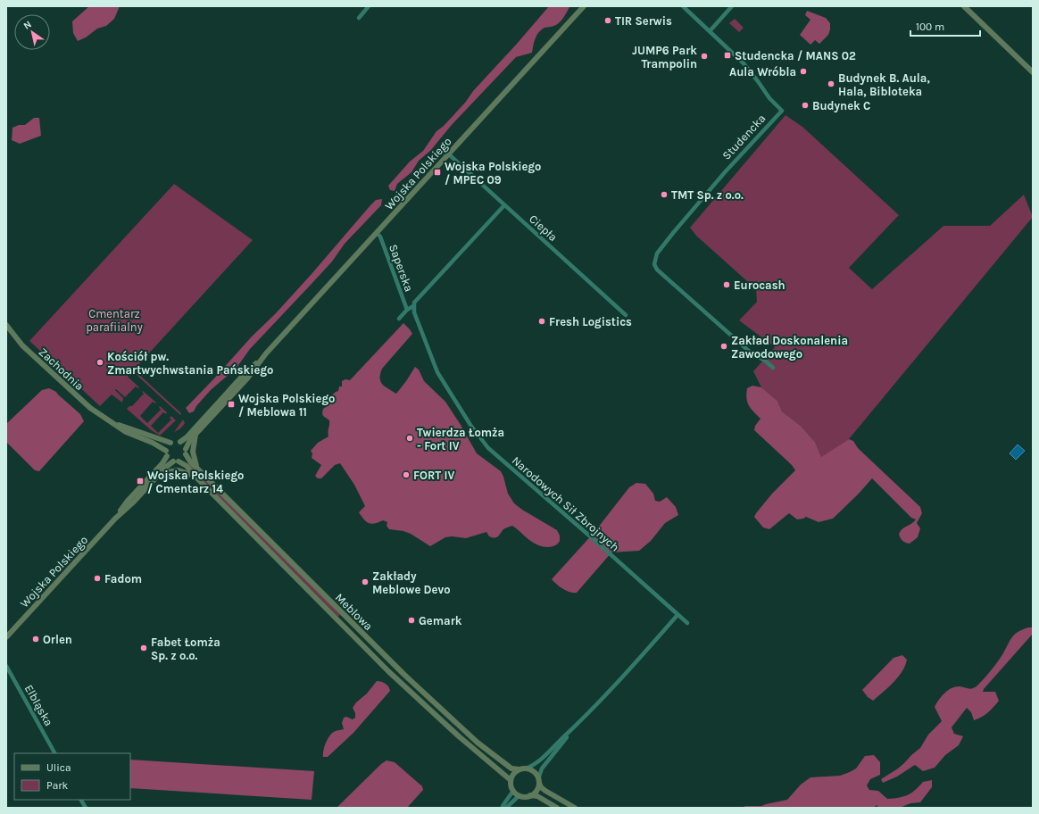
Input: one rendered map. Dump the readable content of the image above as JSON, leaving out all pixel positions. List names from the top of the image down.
{
  "streets": {
    "main road": ["Wojska Polskiego", "Zachodnia", "Meblowa"],
    "street": [
      "Studencka",
      "Ciepła",
      "Saperska",
      "Narodowych Sił Zbrojnych",
      "Elbląska"
    ]
  },
  "crossings": [
    ["Wojska Polskiego", "Ciepła"],
    ["Wojska Polskiego", "Saperska"],
    ["Wojska Polskiego", "Zachodnia"],
    ["Wojska Polskiego", "Meblowa"],
    ["Zachodnia", "Meblowa"]
  ],
  "parks": ["Cmentarz parafiialny"],
  "places": {
    "other": [
      "TIR Serwis",
      "JUMP6 Park Trampolin",
      "Aula Wróbla",
      "Budynek B. Aula, Hala, Bibloteka",
      "Budynek C",
      "TMT Sp. z o.o.",
      "Eurocash",
      "Fresh Logistics",
      "Zakład Doskonalenia Zawodowego",
      "Kościół pw. Zmartwychwstania Pańskiego",
      "Twierdza Łomża - Fort IV",
      "FORT IV",
      "Fadom",
      "Zakłady Meblowe Devo",
      "Gemark",
      "Orlen",
      "Fabet Łomża Sp. z o.o."
    ],
    "transit": [
      "Studencka / MANS 02",
      "Wojska Polskiego / MPEC 09",
      "Wojska Polskiego / Meblowa 11",
      "Wojska Polskiego / Cmentarz 14"
    ]
  },
  "legend": ["Ulica", "Park"],
  "scale_bar": "100 m",
  "north": "top left"
}
